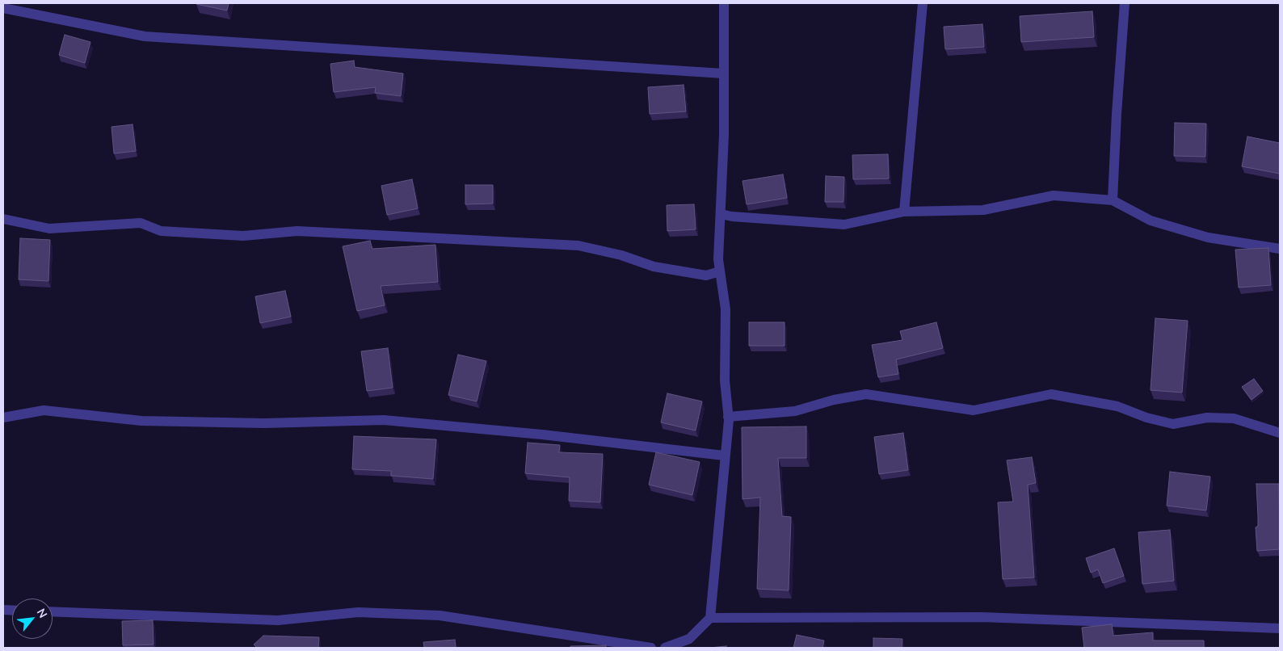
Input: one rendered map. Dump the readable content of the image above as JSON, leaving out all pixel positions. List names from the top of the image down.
{
  "north": "top right"
}
